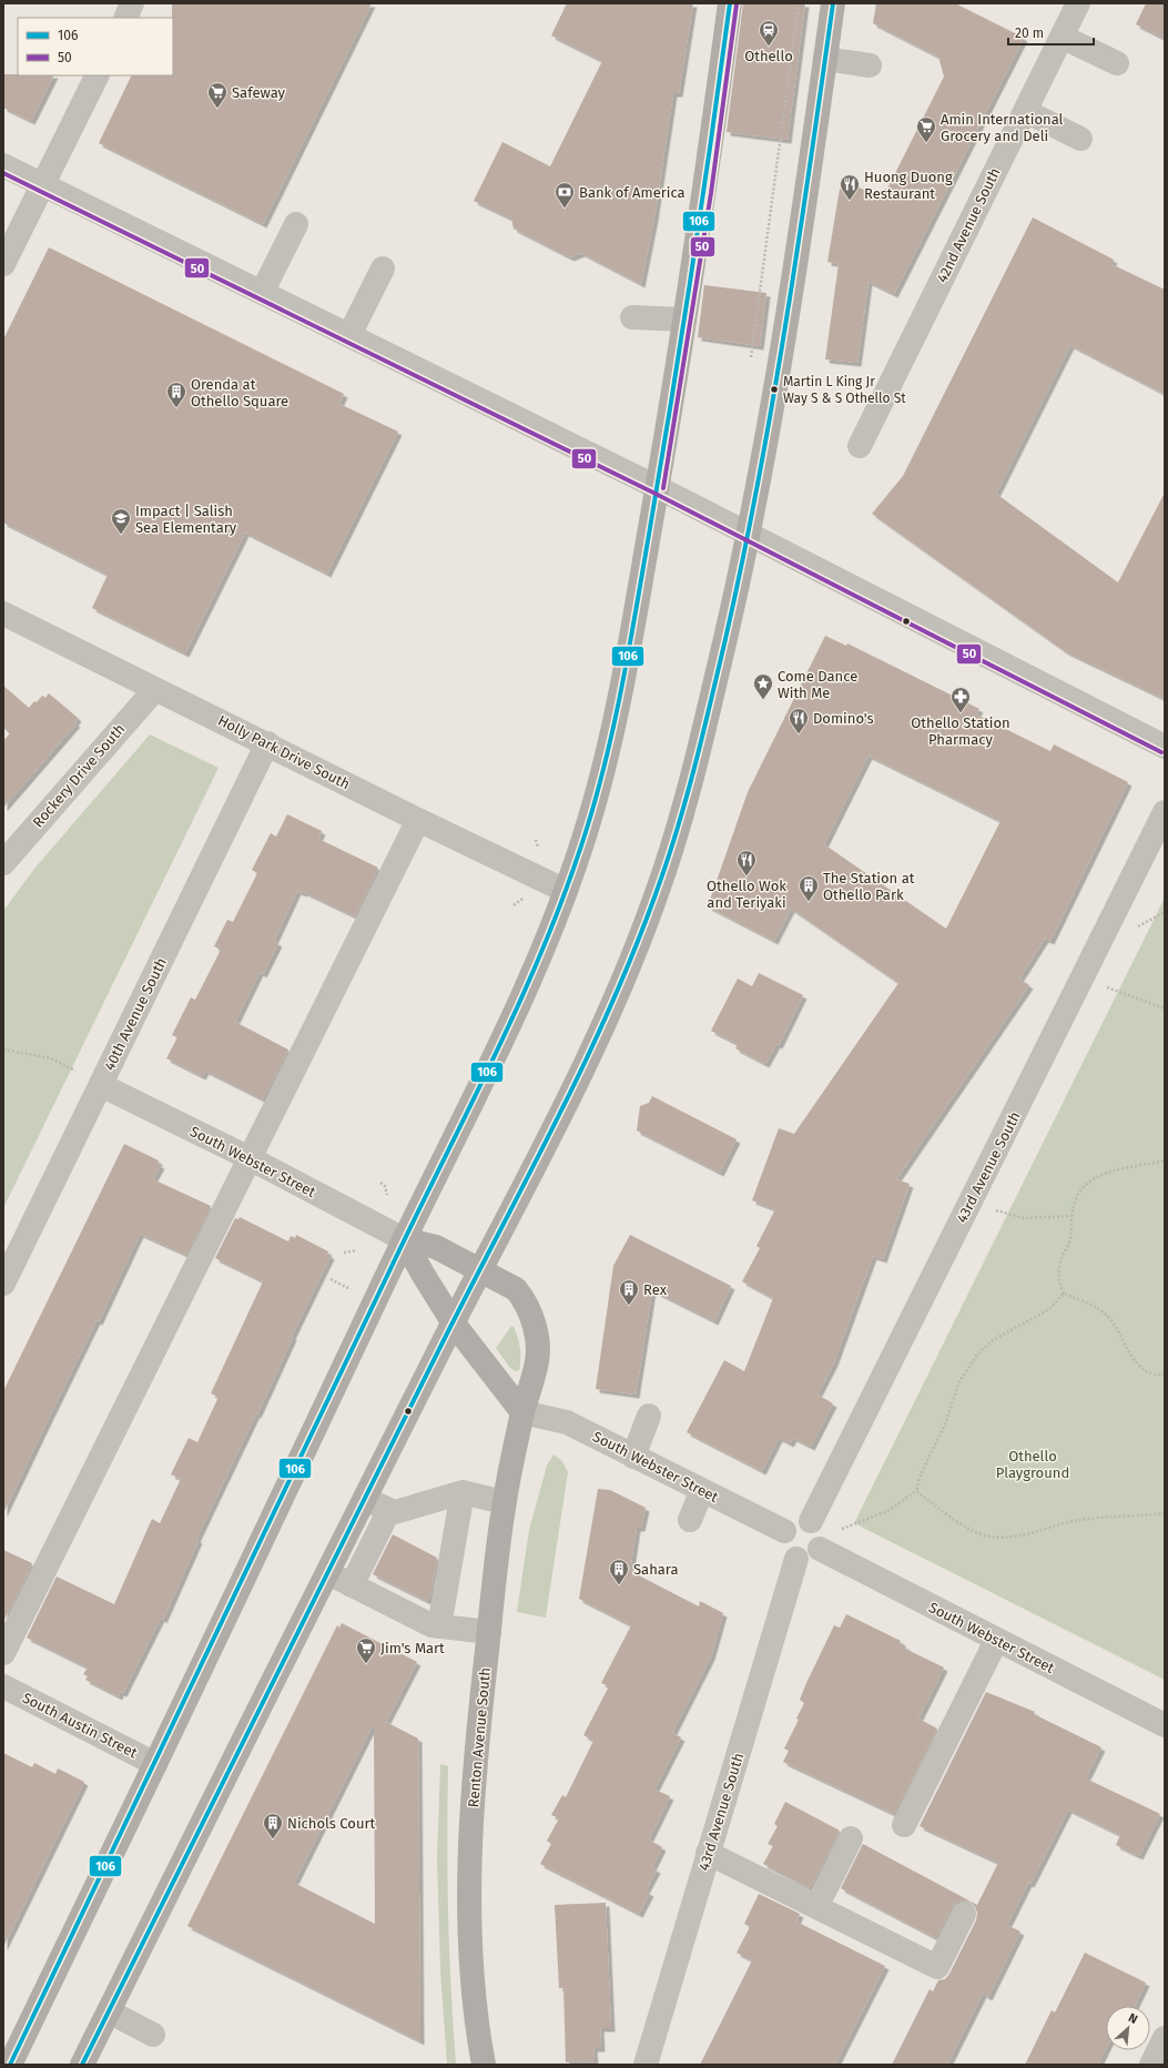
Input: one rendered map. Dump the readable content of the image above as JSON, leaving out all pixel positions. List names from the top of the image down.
{
  "streets": {
    "main road": ["Renton Avenue South"],
    "street": [
      "42nd Avenue South",
      "Holly Park Drive South",
      "Rockery Drive South",
      "40th Avenue South",
      "South Webster Street",
      "43rd Avenue South",
      "South Austin Street"
    ]
  },
  "crossings": [
    ["Holly Park Drive South", "Rockery Drive South"],
    ["Holly Park Drive South", "40th Avenue South"],
    ["40th Avenue South", "South Webster Street"],
    ["South Webster Street", "43rd Avenue South"],
    ["South Webster Street", "Renton Avenue South"]
  ],
  "parks": ["Othello Playground"],
  "places": {
    "station": ["Othello"],
    "supermarket": ["Safeway", "Amin International Grocery and Deli", "Jim's Mart"],
    "restaurant": ["Huong Duong Restaurant", "Domino's", "Othello Wok and Teriyaki"],
    "bank": ["Bank of America"],
    "other": ["Martin L King Jr Way S & S Othello St"],
    "building": [
      "Orenda at Othello Square",
      "The Station at Othello Park",
      "Rex",
      "Sahara",
      "Nichols Court"
    ],
    "school or university": ["Impact | Salish Sea Elementary"],
    "place": ["Come Dance With Me"],
    "pharmacy": ["Othello Station Pharmacy"]
  },
  "lines": ["transit line 106", "transit line 50"],
  "legend": ["106", "50"],
  "scale_bar": "20 m",
  "north": "top right"
}
